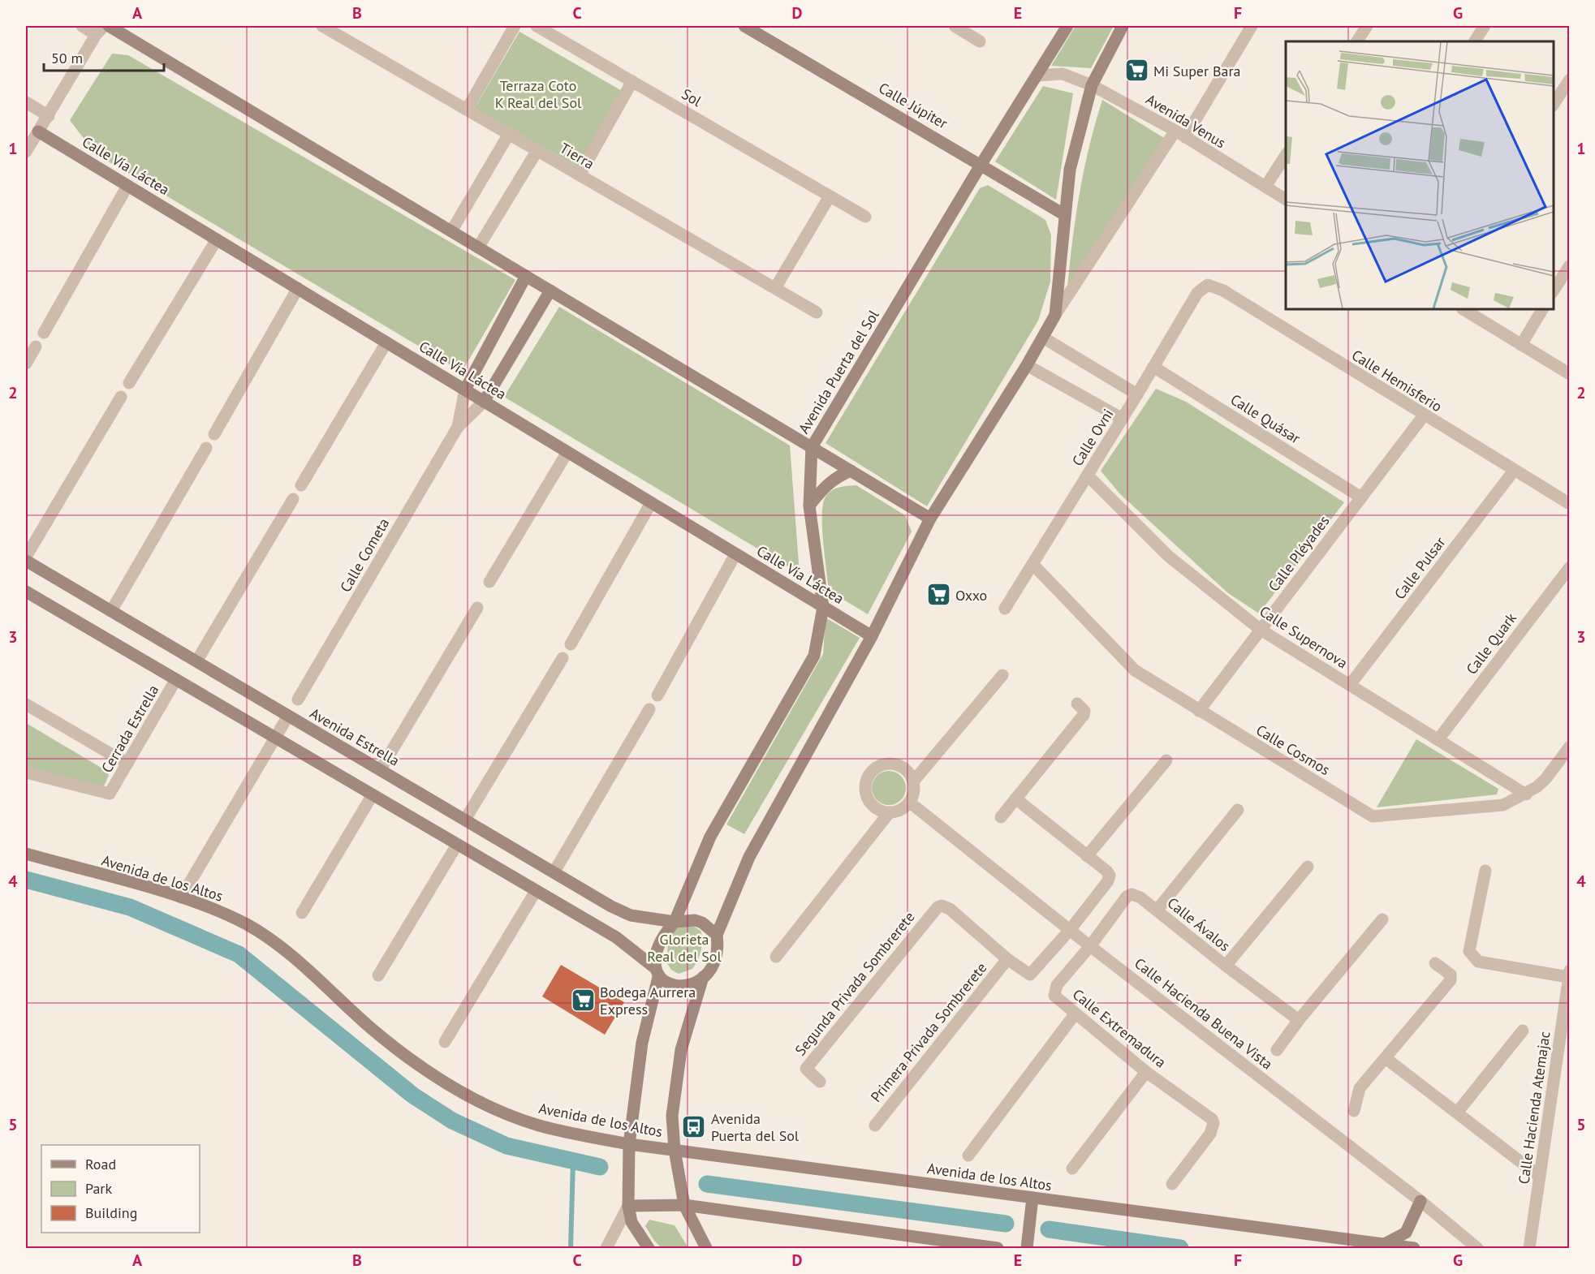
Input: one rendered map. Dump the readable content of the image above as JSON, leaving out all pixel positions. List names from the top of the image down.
{
  "streets": {
    "street": [
      "Sol",
      "Calle Júpiter",
      "Avenida Venus",
      "Tierra",
      "Calle Vía Láctea",
      "Avenida Puerta del Sol",
      "Calle Hemisferio",
      "Calle Quásar",
      "Calle Ovni",
      "Calle Pléyades",
      "Calle Cometa",
      "Calle Pulsar",
      "Calle Supernova",
      "Calle Quark",
      "Cerrada Estrella",
      "Avenida Estrella",
      "Calle Cosmos",
      "Avenida de los Altos",
      "Calle Ávalos",
      "Segunda Privada Sombrerete",
      "Calle Hacienda Buena Vista",
      "Calle Extremadura",
      "Primera Privada Sombrerete",
      "Calle Hacienda Atemajac"
    ]
  },
  "crossings": [
    ["Calle Júpiter", "Avenida Puerta del Sol"],
    ["Avenida Venus", "Avenida Puerta del Sol"],
    ["Calle Vía Láctea", "Avenida Puerta del Sol"],
    ["Calle Vía Láctea", "Calle Cometa"],
    ["Avenida Puerta del Sol", "Avenida Estrella"],
    ["Calle Hemisferio", "Calle Ovni"],
    ["Calle Hemisferio", "Calle Pléyades"],
    ["Calle Hemisferio", "Calle Pulsar"],
    ["Calle Quásar", "Calle Ovni"],
    ["Calle Quásar", "Calle Pléyades"],
    ["Calle Ovni", "Calle Supernova"],
    ["Calle Ovni", "Calle Cosmos"],
    ["Calle Pléyades", "Calle Supernova"],
    ["Calle Pléyades", "Calle Cosmos"],
    ["Calle Pulsar", "Calle Supernova"],
    ["Calle Supernova", "Calle Quark"],
    ["Calle Supernova", "Calle Cosmos"],
    ["Calle Ávalos", "Calle Hacienda Buena Vista"],
    ["Calle Ávalos", "Calle Extremadura"],
    ["Segunda Privada Sombrerete", "Primera Privada Sombrerete"],
    ["Calle Hacienda Buena Vista", "Calle Extremadura"]
  ],
  "parks": ["Terraza Coto K Real del Sol", "Glorieta Real del Sol"],
  "places": {
    "supermarket": ["Mi Super Bara", "Oxxo", "Bodega Aurrera Express"],
    "bus stop": ["Avenida Puerta del Sol"]
  },
  "legend": ["Road", "Park", "Building"],
  "scale_bar": "50 m",
  "grid": {
    "columns": [
      "A",
      "B",
      "C",
      "D",
      "E",
      "F",
      "G"
    ],
    "rows": [
      "1",
      "2",
      "3",
      "4",
      "5"
    ]
  }
}
